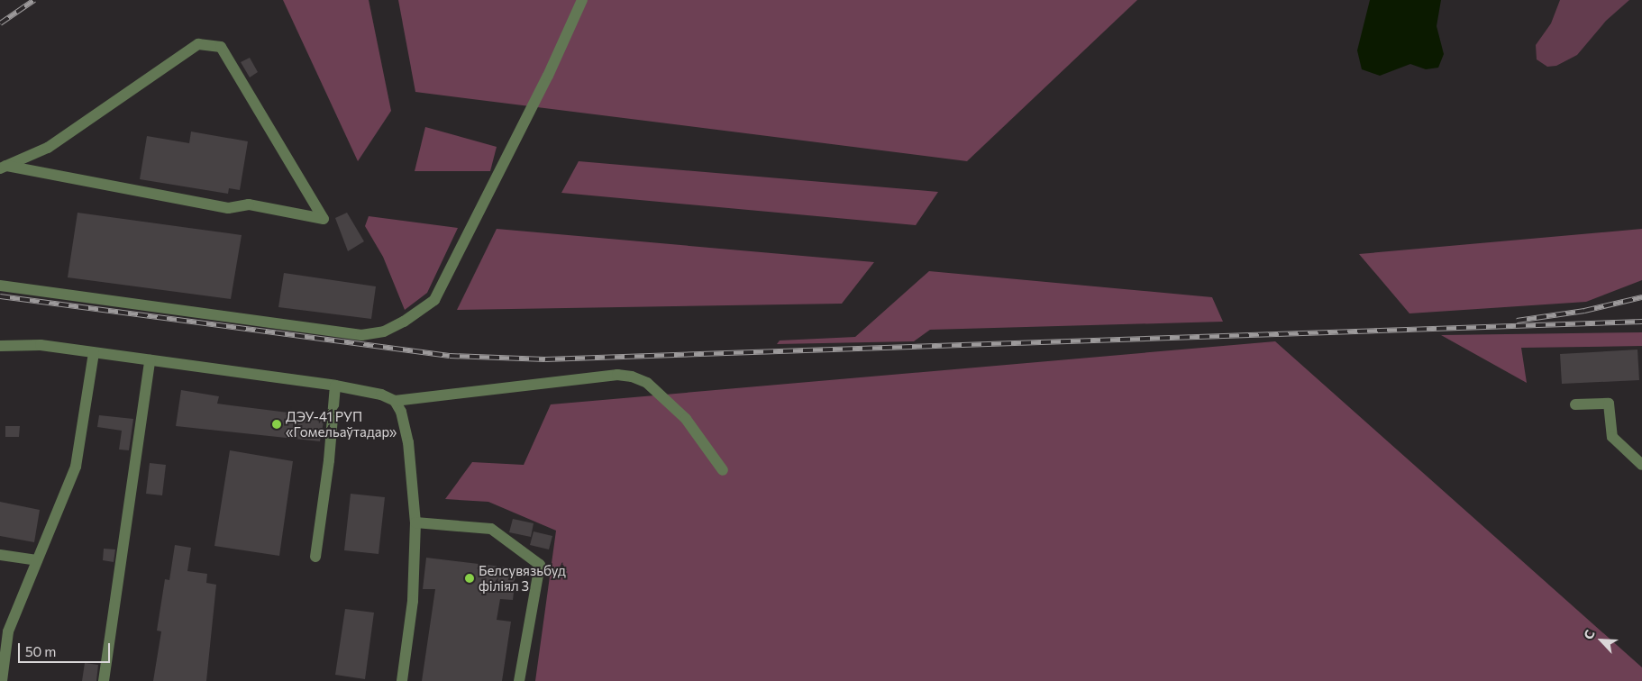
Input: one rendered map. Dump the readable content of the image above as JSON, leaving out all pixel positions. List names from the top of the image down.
{
  "places": ["ДЭУ-41 РУП «Гомельаўтадар»", "Белсувязьбуд філіял 3"],
  "scale_bar": "50 m",
  "north": "top left"
}
